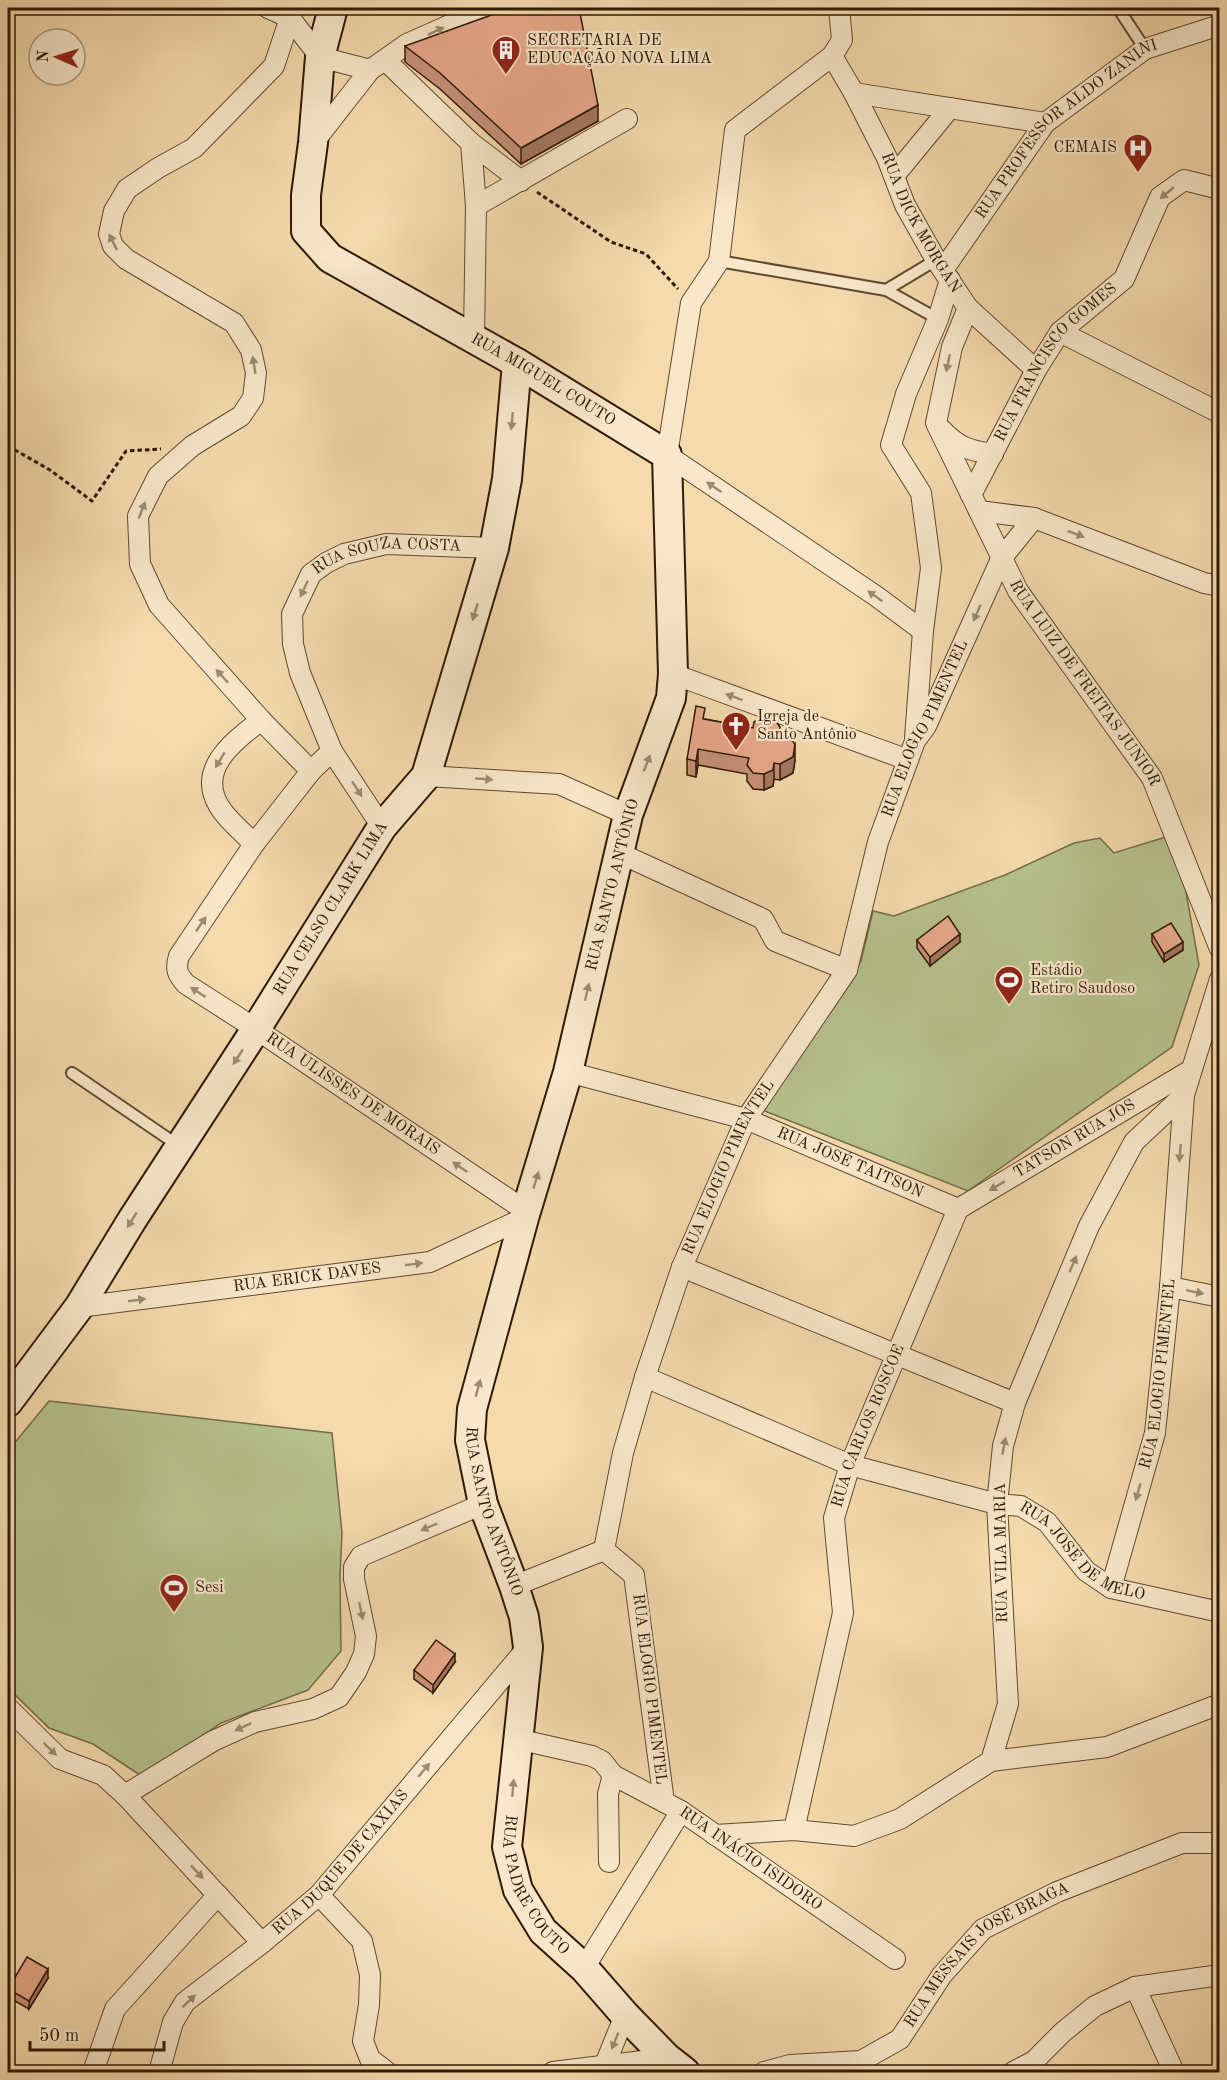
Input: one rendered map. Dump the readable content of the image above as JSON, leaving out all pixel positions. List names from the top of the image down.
{
  "streets": {
    "street": [
      "RUA PROFESSOR ALDO ZANINI",
      "RUA DICK MORGAN",
      "RUA FRANCISCO GOMES",
      "RUA MIGUEL COUTO",
      "RUA SOUZA COSTA",
      "RUA LUIZ DE FREITAS JUNIOR",
      "RUA ELOGIO PIMENTEL",
      "RUA SANTO ANTÔNIO",
      "RUA CELSO CLARK LIMA",
      "RUA ULISSES DE MORAIS",
      "TATSON RUA JOS",
      "RUA JOSÉ TAITSON",
      "RUA ERICK DAVES",
      "RUA CARLOS ROSCOE",
      "RUA JOSÉ DE MELO",
      "RUA VILA MARIA",
      "RUA INÁCIO ISIDORO",
      "RUA DUQUE DE CAXIAS",
      "RUA PADRE COUTO",
      "RUA MESSAIS JOSÉ BRAGA"
    ]
  },
  "crossings": [
    ["RUA PROFESSOR ALDO ZANINI", "RUA DICK MORGAN"],
    ["RUA PROFESSOR ALDO ZANINI", "RUA MIGUEL COUTO"],
    ["RUA DICK MORGAN", "RUA FRANCISCO GOMES"],
    ["RUA DICK MORGAN", "RUA SANTO ANTÔNIO"],
    ["RUA FRANCISCO GOMES", "RUA LUIZ DE FREITAS JUNIOR"],
    ["RUA MIGUEL COUTO", "RUA SANTO ANTÔNIO"],
    ["RUA MIGUEL COUTO", "RUA CELSO CLARK LIMA"],
    ["RUA SOUZA COSTA", "RUA CELSO CLARK LIMA"],
    ["RUA LUIZ DE FREITAS JUNIOR", "RUA ELOGIO PIMENTEL"],
    ["RUA ELOGIO PIMENTEL", "TATSON RUA JOS"],
    ["RUA ELOGIO PIMENTEL", "RUA JOSÉ TAITSON"],
    ["RUA ELOGIO PIMENTEL", "RUA JOSÉ DE MELO"],
    ["RUA ELOGIO PIMENTEL", "RUA VILA MARIA"],
    ["RUA ELOGIO PIMENTEL", "RUA INÁCIO ISIDORO"],
    ["RUA SANTO ANTÔNIO", "RUA ULISSES DE MORAIS"],
    ["RUA SANTO ANTÔNIO", "RUA JOSÉ TAITSON"],
    ["RUA SANTO ANTÔNIO", "RUA ERICK DAVES"],
    ["RUA SANTO ANTÔNIO", "RUA DUQUE DE CAXIAS"],
    ["RUA SANTO ANTÔNIO", "RUA PADRE COUTO"],
    ["RUA CELSO CLARK LIMA", "RUA ULISSES DE MORAIS"],
    ["RUA CELSO CLARK LIMA", "RUA ERICK DAVES"],
    ["RUA ULISSES DE MORAIS", "RUA ERICK DAVES"],
    ["TATSON RUA JOS", "RUA JOSÉ TAITSON"],
    ["TATSON RUA JOS", "RUA CARLOS ROSCOE"],
    ["RUA JOSÉ TAITSON", "RUA CARLOS ROSCOE"],
    ["RUA CARLOS ROSCOE", "RUA JOSÉ DE MELO"],
    ["RUA JOSÉ DE MELO", "RUA VILA MARIA"],
    ["RUA INÁCIO ISIDORO", "RUA PADRE COUTO"],
    ["RUA DUQUE DE CAXIAS", "RUA PADRE COUTO"]
  ],
  "one_way": [
    "RUA FRANCISCO GOMES",
    "RUA SANTO ANTÔNIO",
    "RUA CELSO CLARK LIMA",
    "TATSON RUA JOS",
    "RUA ERICK DAVES",
    "RUA VILA MARIA"
  ],
  "places": {
    "building": ["SECRETARIA DE EDUCAÇÃO NOVA LIMA"],
    "hospital": ["CEMAIS"],
    "church": ["Igreja de Santo Antônio"],
    "sports": ["Estádio Retiro Saudoso", "Sesi"]
  },
  "scale_bar": "50 m",
  "north": "left"
}
